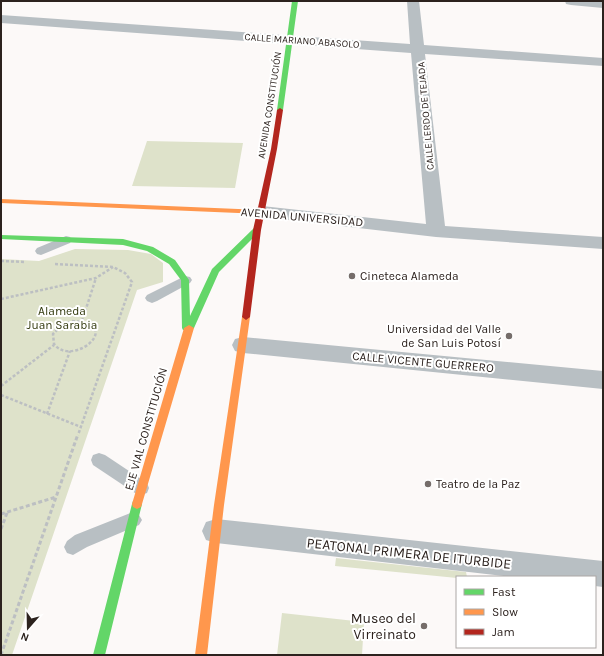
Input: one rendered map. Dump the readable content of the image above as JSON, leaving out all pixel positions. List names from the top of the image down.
{
  "streets": {
    "main road": ["AVENIDA CONSTITUCIÓN", "AVENIDA UNIVERSIDAD", "EJE VIAL CONSTITUCIÓN"],
    "street": [
      "CALLE MARIANO ABASOLO",
      "CALLE LERDO DE TEJADA",
      "CALLE VICENTE GUERRERO",
      "PEATONAL PRIMERA DE ITURBIDE"
    ]
  },
  "crossings": [
    ["CALLE MARIANO ABASOLO", "AVENIDA CONSTITUCIÓN"],
    ["CALLE MARIANO ABASOLO", "CALLE LERDO DE TEJADA"],
    ["AVENIDA CONSTITUCIÓN", "AVENIDA UNIVERSIDAD"],
    ["AVENIDA CONSTITUCIÓN", "EJE VIAL CONSTITUCIÓN"],
    ["CALLE LERDO DE TEJADA", "AVENIDA UNIVERSIDAD"],
    ["AVENIDA UNIVERSIDAD", "EJE VIAL CONSTITUCIÓN"]
  ],
  "parks": ["Alameda Juan Sarabia"],
  "places": [
    "Cineteca Alameda",
    "Universidad del Valle de San Luis Potosí",
    "Teatro de la Paz",
    "Museo del Virreinato"
  ],
  "legend": ["Fast", "Slow", "Jam"],
  "north": "bottom"
}
